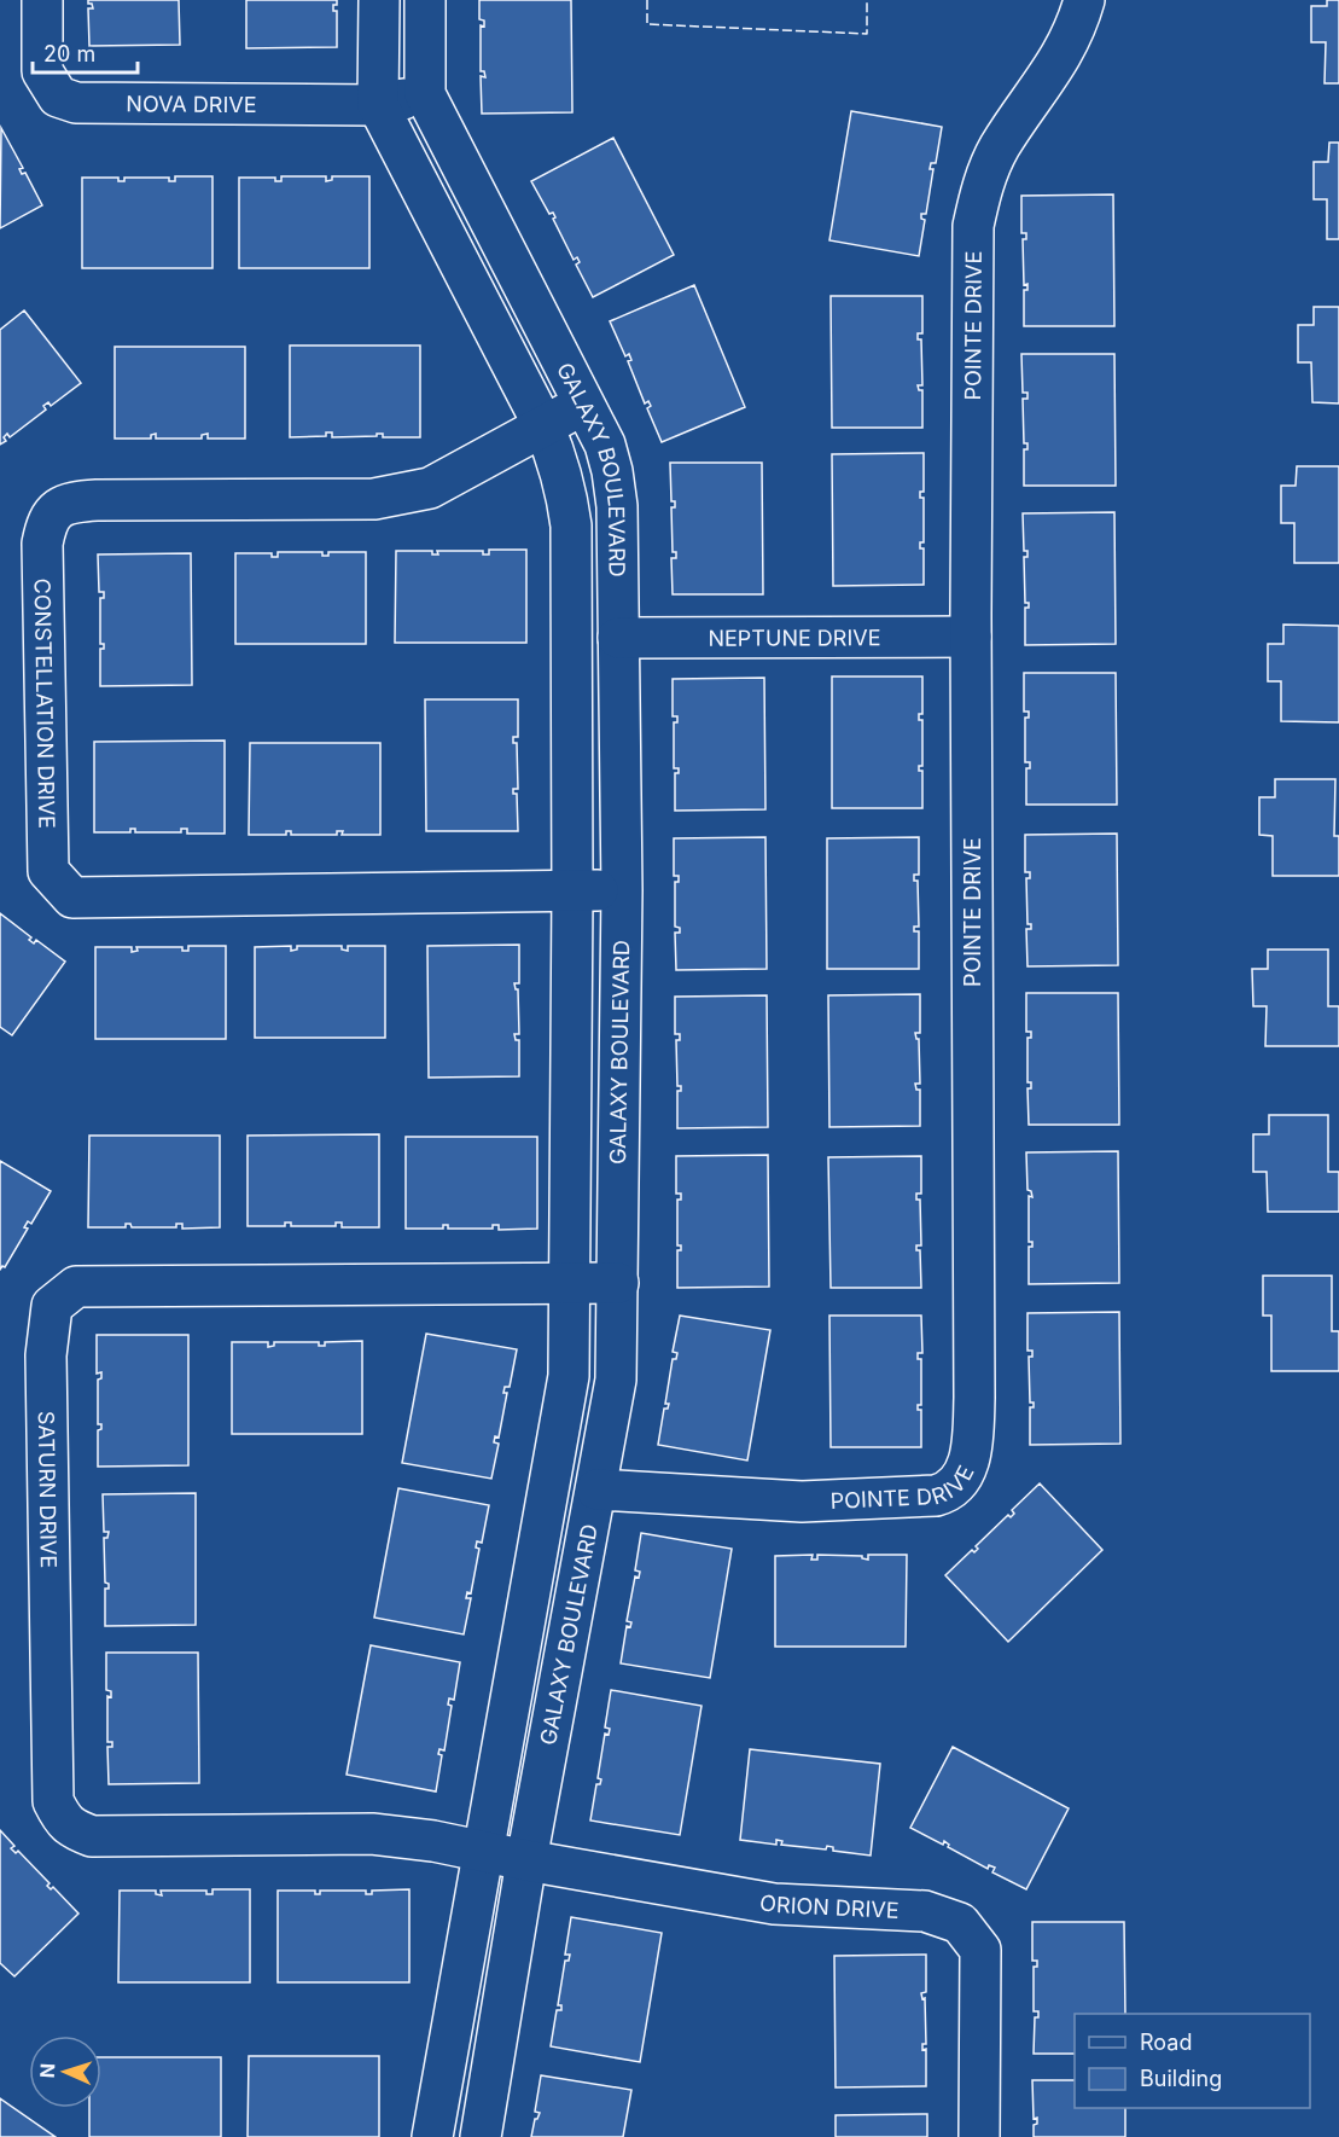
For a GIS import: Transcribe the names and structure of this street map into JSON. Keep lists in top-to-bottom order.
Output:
{
  "streets": {
    "street": [
      "NOVA DRIVE",
      "POINTE DRIVE",
      "GALAXY BOULEVARD",
      "NEPTUNE DRIVE",
      "CONSTELLATION DRIVE",
      "SATURN DRIVE",
      "ORION DRIVE"
    ]
  },
  "crossings": [
    ["NOVA DRIVE", "GALAXY BOULEVARD"],
    ["POINTE DRIVE", "GALAXY BOULEVARD"],
    ["POINTE DRIVE", "NEPTUNE DRIVE"],
    ["GALAXY BOULEVARD", "NEPTUNE DRIVE"],
    ["GALAXY BOULEVARD", "CONSTELLATION DRIVE"],
    ["GALAXY BOULEVARD", "SATURN DRIVE"],
    ["GALAXY BOULEVARD", "ORION DRIVE"],
    ["SATURN DRIVE", "ORION DRIVE"]
  ],
  "legend": ["Road", "Building"],
  "scale_bar": "20 m",
  "north": "left"
}
